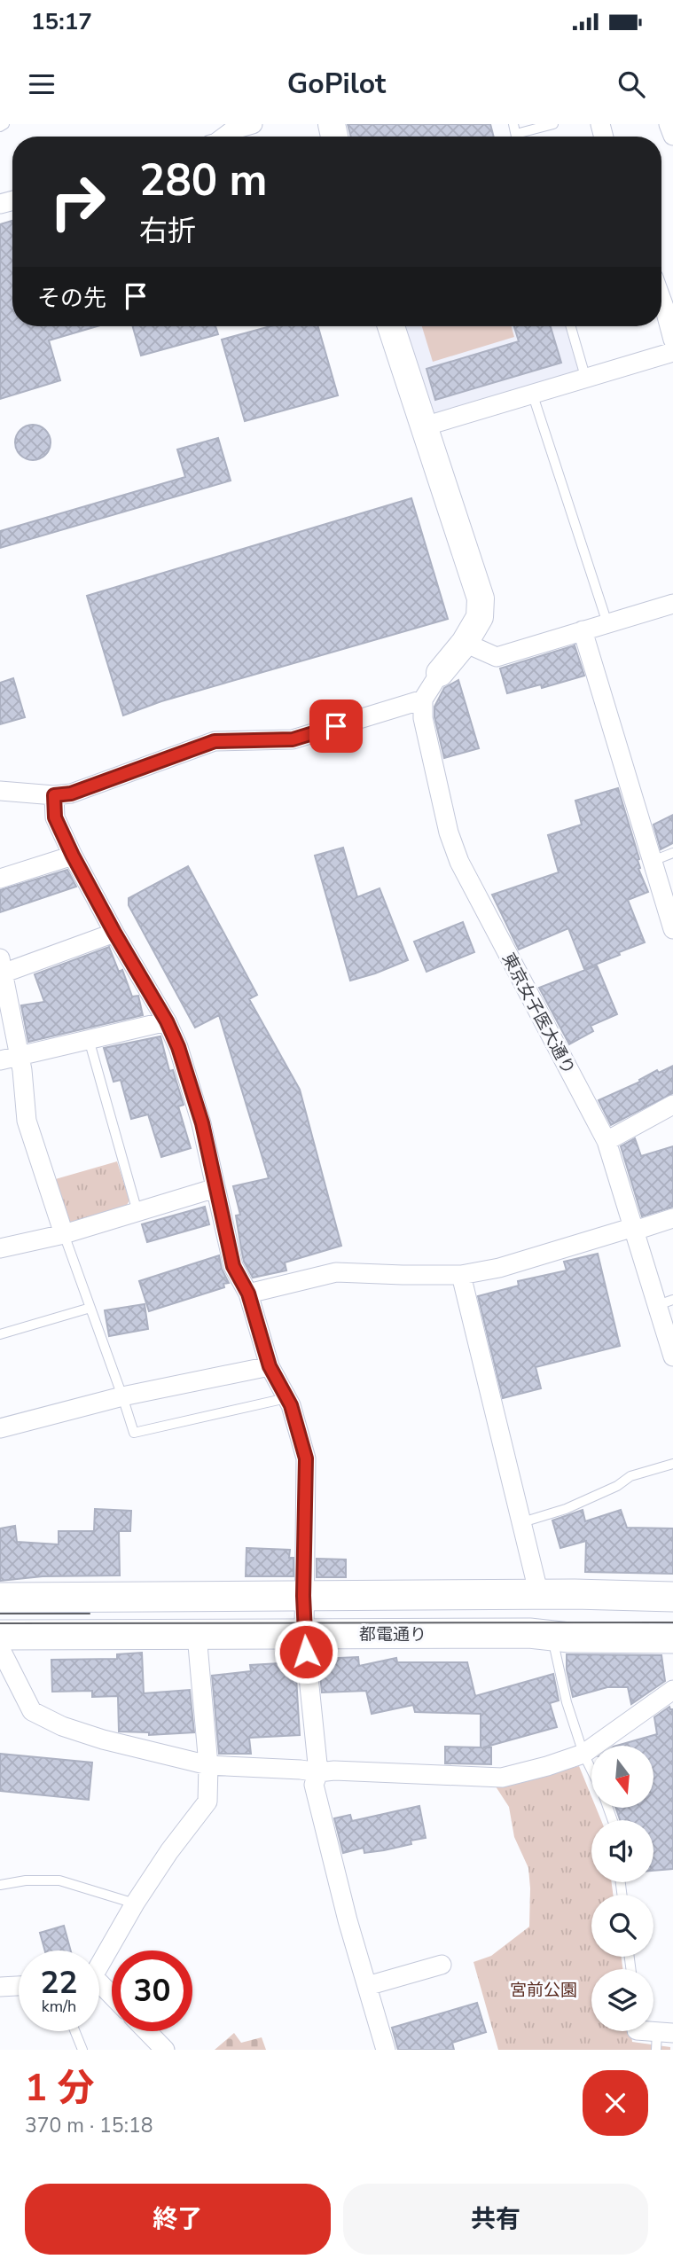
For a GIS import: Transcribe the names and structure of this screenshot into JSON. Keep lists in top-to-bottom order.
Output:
{
  "streets": {
    "main road": ["都電通り"],
    "street": ["東京女子医大通り"]
  },
  "parks": ["宮前公園"],
  "north": "bottom",
  "page": {
    "status": "15:17",
    "header": "GoPilot",
    "turn": ["280 m", "右折"],
    "then": "その先",
    "speed": "22 km/h",
    "limit": "30",
    "heading": ["1 分", "370 m · 15:18"],
    "buttons": ["終了", "共有"]
  }
}
